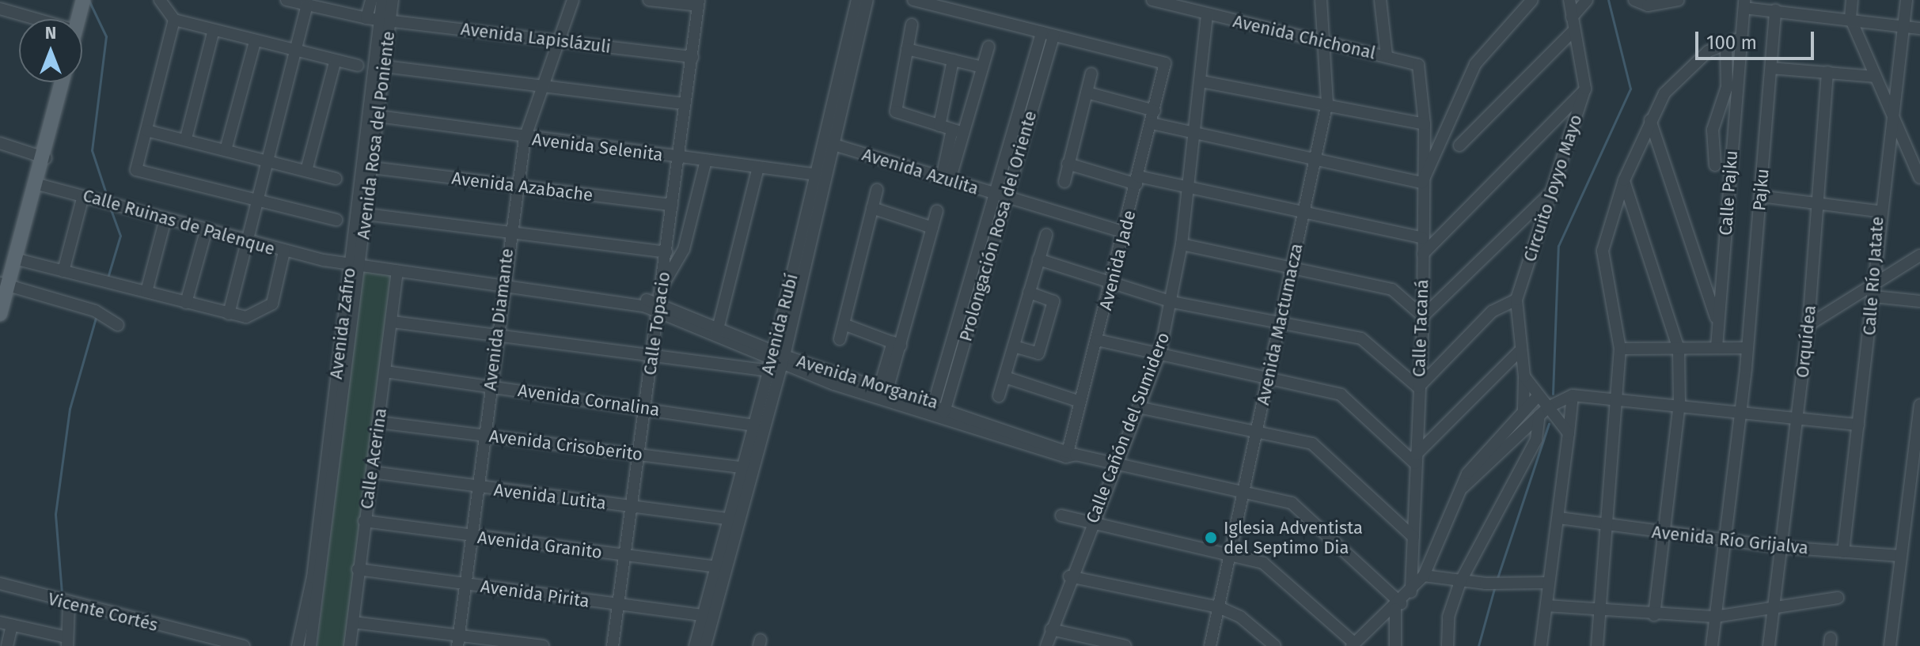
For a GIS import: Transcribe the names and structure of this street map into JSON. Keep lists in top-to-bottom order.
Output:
{
  "streets": {
    "street": [
      "Avenida Chichonal",
      "Avenida Lapislázuli",
      "Avenida Rosa del Poniente",
      "Avenida Selenita",
      "Avenida Azulita",
      "Avenida Azabache",
      "Circuito Joyyo Mayo",
      "Pajku",
      "Calle Pajku",
      "Calle Ruinas de Palenque",
      "Prolongación Rosa del Oriente",
      "Avenida Jade",
      "Calle Río Jatate",
      "Avenida Diamante",
      "Avenida Zafiro",
      "Calle Topacio",
      "Avenida Rubí",
      "Avenida Mactumacza",
      "Calle Tacaná",
      "Orquídea",
      "Avenida Morganita",
      "Avenida Cornalina",
      "Calle Cañón del Sumidero",
      "Avenida Crisoberito",
      "Calle Acerina",
      "Avenida Lutita",
      "Avenida Río Grijalva",
      "Avenida Granito",
      "Avenida Pirita",
      "Vicente Cortés"
    ]
  },
  "crossings": [
    ["Avenida Chichonal", "Avenida Mactumacza"],
    ["Avenida Chichonal", "Calle Tacaná"],
    ["Avenida Chichonal", "Calle Cañón del Sumidero"],
    ["Avenida Lapislázuli", "Avenida Rosa del Poniente"],
    ["Avenida Lapislázuli", "Avenida Diamante"],
    ["Avenida Lapislázuli", "Avenida Zafiro"],
    ["Avenida Lapislázuli", "Calle Topacio"],
    ["Avenida Rosa del Poniente", "Avenida Selenita"],
    ["Avenida Rosa del Poniente", "Avenida Azabache"],
    ["Avenida Rosa del Poniente", "Calle Ruinas de Palenque"],
    ["Avenida Rosa del Poniente", "Avenida Zafiro"],
    ["Avenida Selenita", "Avenida Diamante"],
    ["Avenida Selenita", "Calle Topacio"],
    ["Avenida Selenita", "Avenida Rubí"],
    ["Avenida Azulita", "Prolongación Rosa del Oriente"],
    ["Avenida Azulita", "Avenida Jade"],
    ["Avenida Azulita", "Avenida Rubí"],
    ["Avenida Azabache", "Avenida Diamante"],
    ["Avenida Azabache", "Calle Topacio"],
    ["Pajku", "Avenida Río Grijalva"],
    ["Calle Ruinas de Palenque", "Avenida Diamante"],
    ["Calle Ruinas de Palenque", "Avenida Zafiro"],
    ["Calle Ruinas de Palenque", "Avenida Morganita"],
    ["Calle Ruinas de Palenque", "Calle Acerina"],
    ["Prolongación Rosa del Oriente", "Avenida Jade"],
    ["Prolongación Rosa del Oriente", "Avenida Morganita"],
    ["Avenida Jade", "Avenida Morganita"],
    ["Calle Río Jatate", "Avenida Río Grijalva"],
    ["Avenida Diamante", "Avenida Morganita"],
    ["Avenida Diamante", "Avenida Cornalina"],
    ["Avenida Diamante", "Avenida Crisoberito"],
    ["Avenida Diamante", "Avenida Lutita"],
    ["Avenida Diamante", "Avenida Granito"],
    ["Avenida Diamante", "Avenida Pirita"],
    ["Calle Topacio", "Avenida Morganita"],
    ["Calle Topacio", "Avenida Cornalina"],
    ["Calle Topacio", "Avenida Crisoberito"],
    ["Calle Topacio", "Avenida Lutita"],
    ["Calle Topacio", "Avenida Granito"],
    ["Calle Topacio", "Avenida Pirita"],
    ["Avenida Rubí", "Avenida Morganita"],
    ["Avenida Rubí", "Avenida Cornalina"],
    ["Avenida Rubí", "Avenida Crisoberito"],
    ["Avenida Rubí", "Avenida Lutita"],
    ["Avenida Rubí", "Avenida Granito"],
    ["Avenida Rubí", "Avenida Pirita"],
    ["Avenida Mactumacza", "Avenida Morganita"],
    ["Orquídea", "Avenida Río Grijalva"],
    ["Avenida Morganita", "Calle Cañón del Sumidero"],
    ["Avenida Cornalina", "Calle Acerina"],
    ["Avenida Crisoberito", "Calle Acerina"],
    ["Calle Acerina", "Avenida Lutita"],
    ["Calle Acerina", "Avenida Granito"],
    ["Calle Acerina", "Avenida Pirita"]
  ],
  "places": ["Iglesia Adventista del Septimo Dia"],
  "scale_bar": "100 m",
  "north": "top"
}
